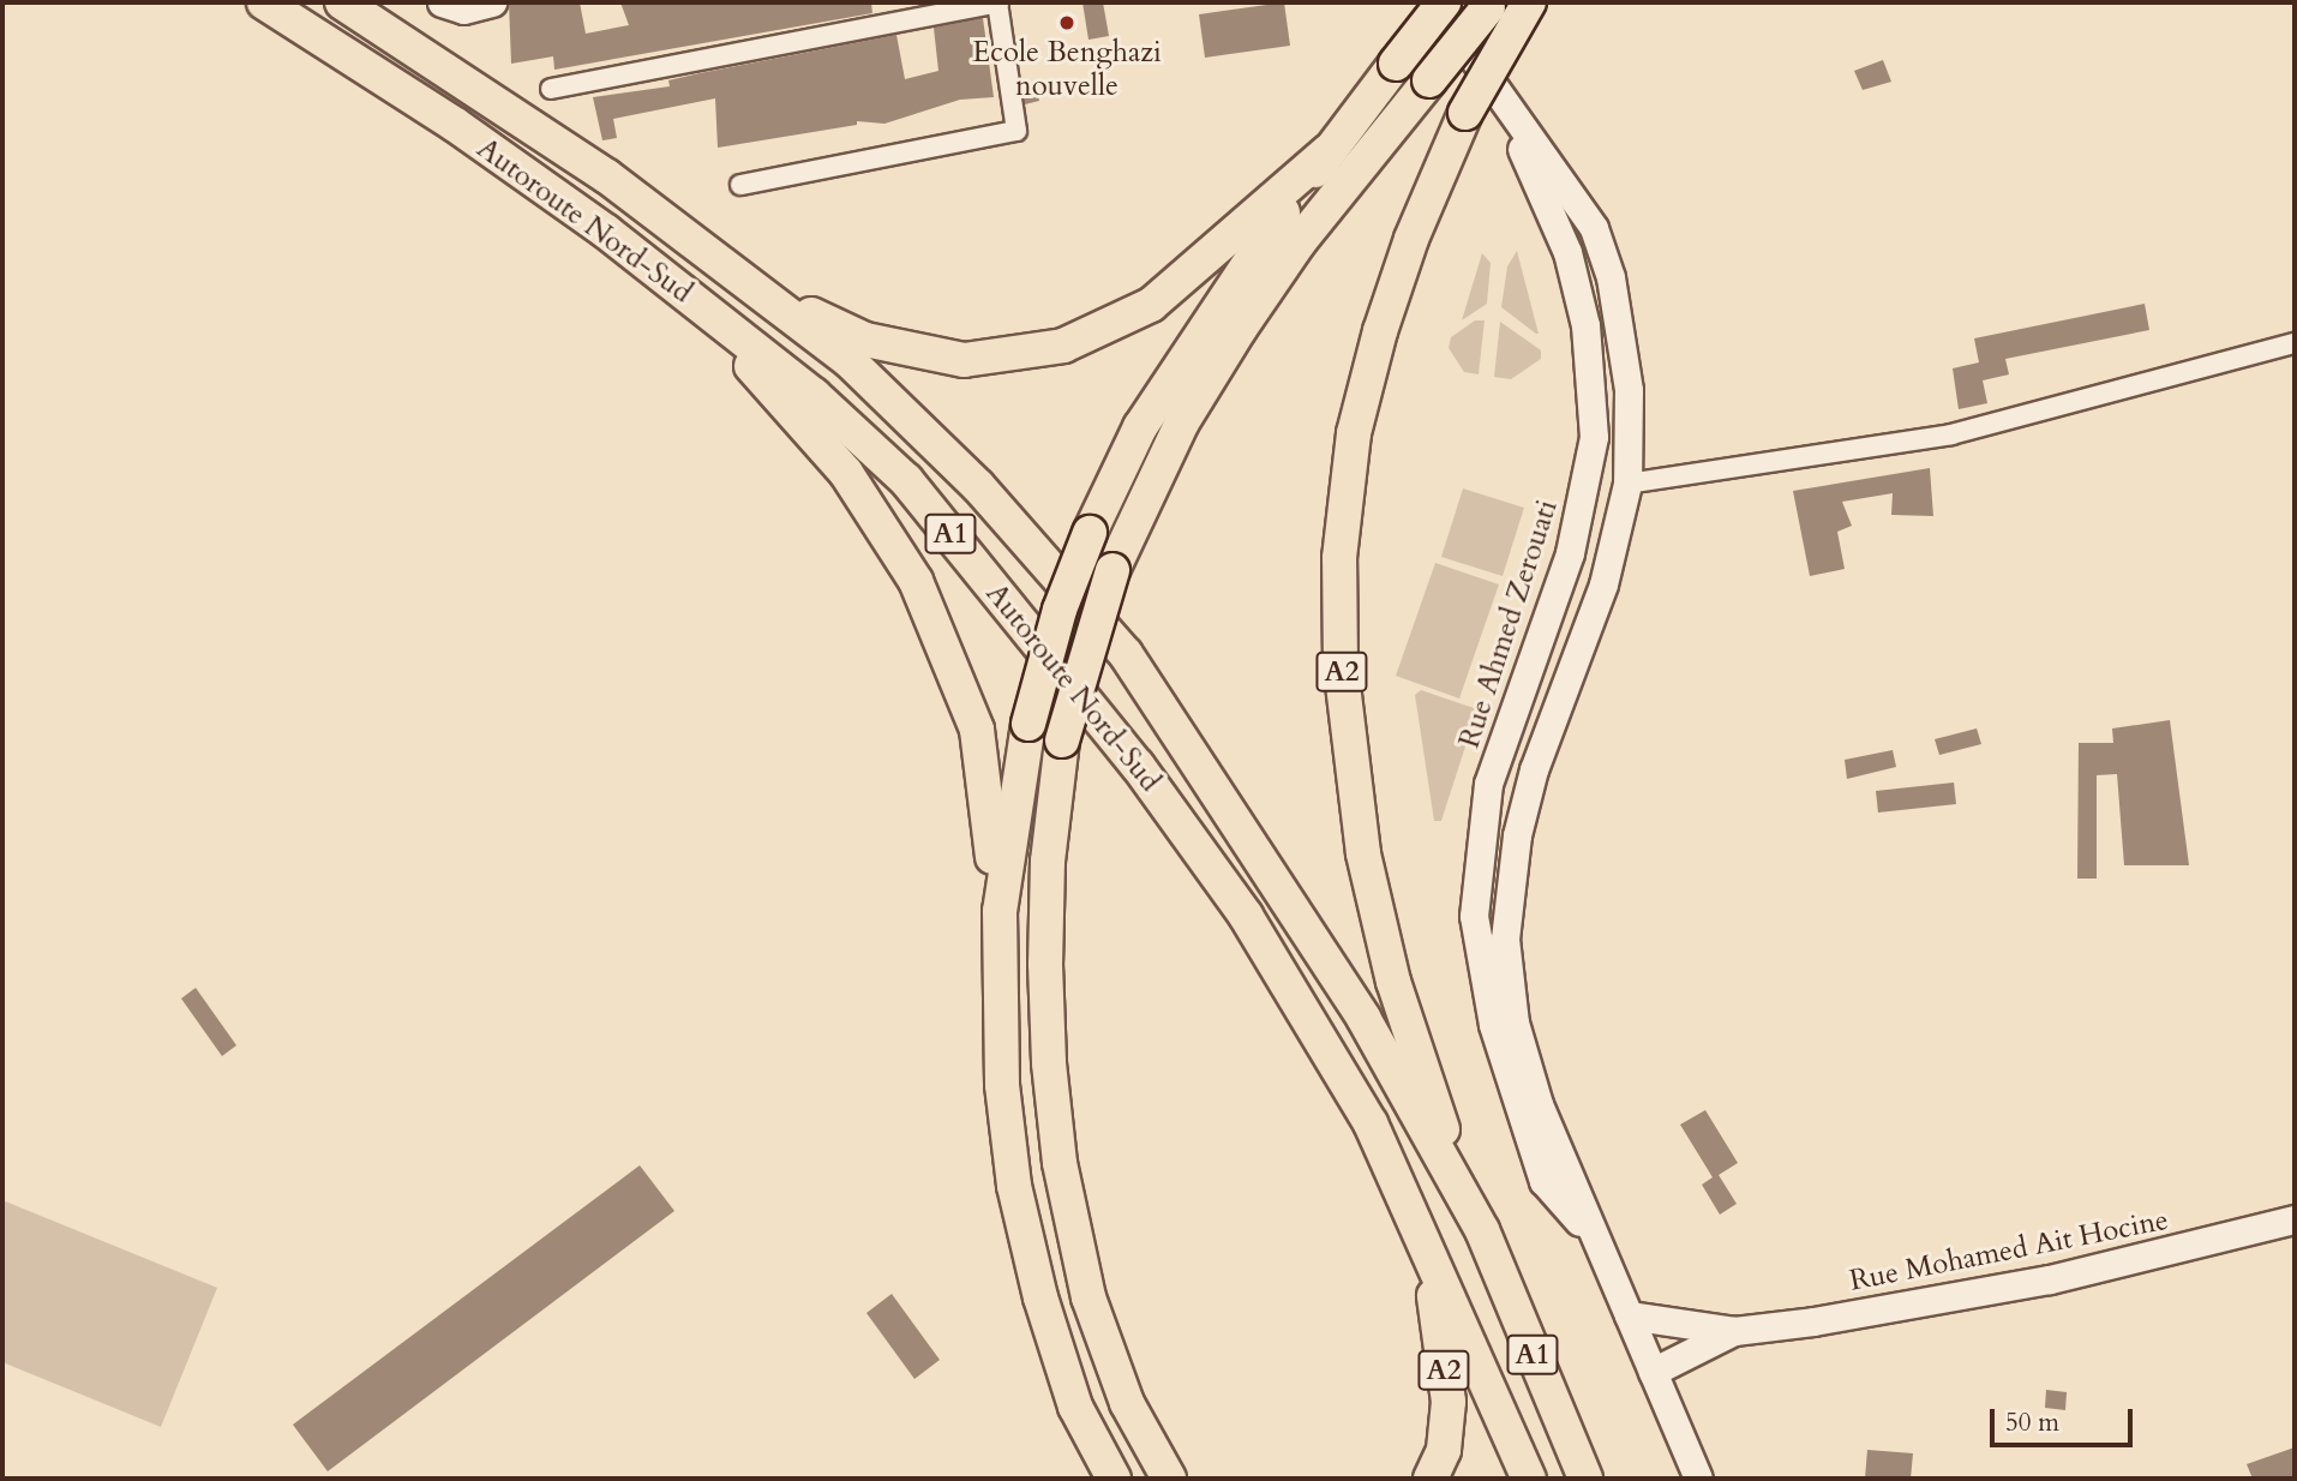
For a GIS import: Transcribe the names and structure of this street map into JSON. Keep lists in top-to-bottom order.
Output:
{
  "streets": {
    "highway": ["Autoroute Nord-Sud", "A1", "A2"],
    "main road": ["Rue Ahmed Zerouati", "Rue Mohamed Ait Hocine"]
  },
  "crossings": [
    ["Autoroute Nord-Sud", "A2"]
  ],
  "places": ["Ecole Benghazi nouvelle"],
  "scale_bar": "50 m"
}
